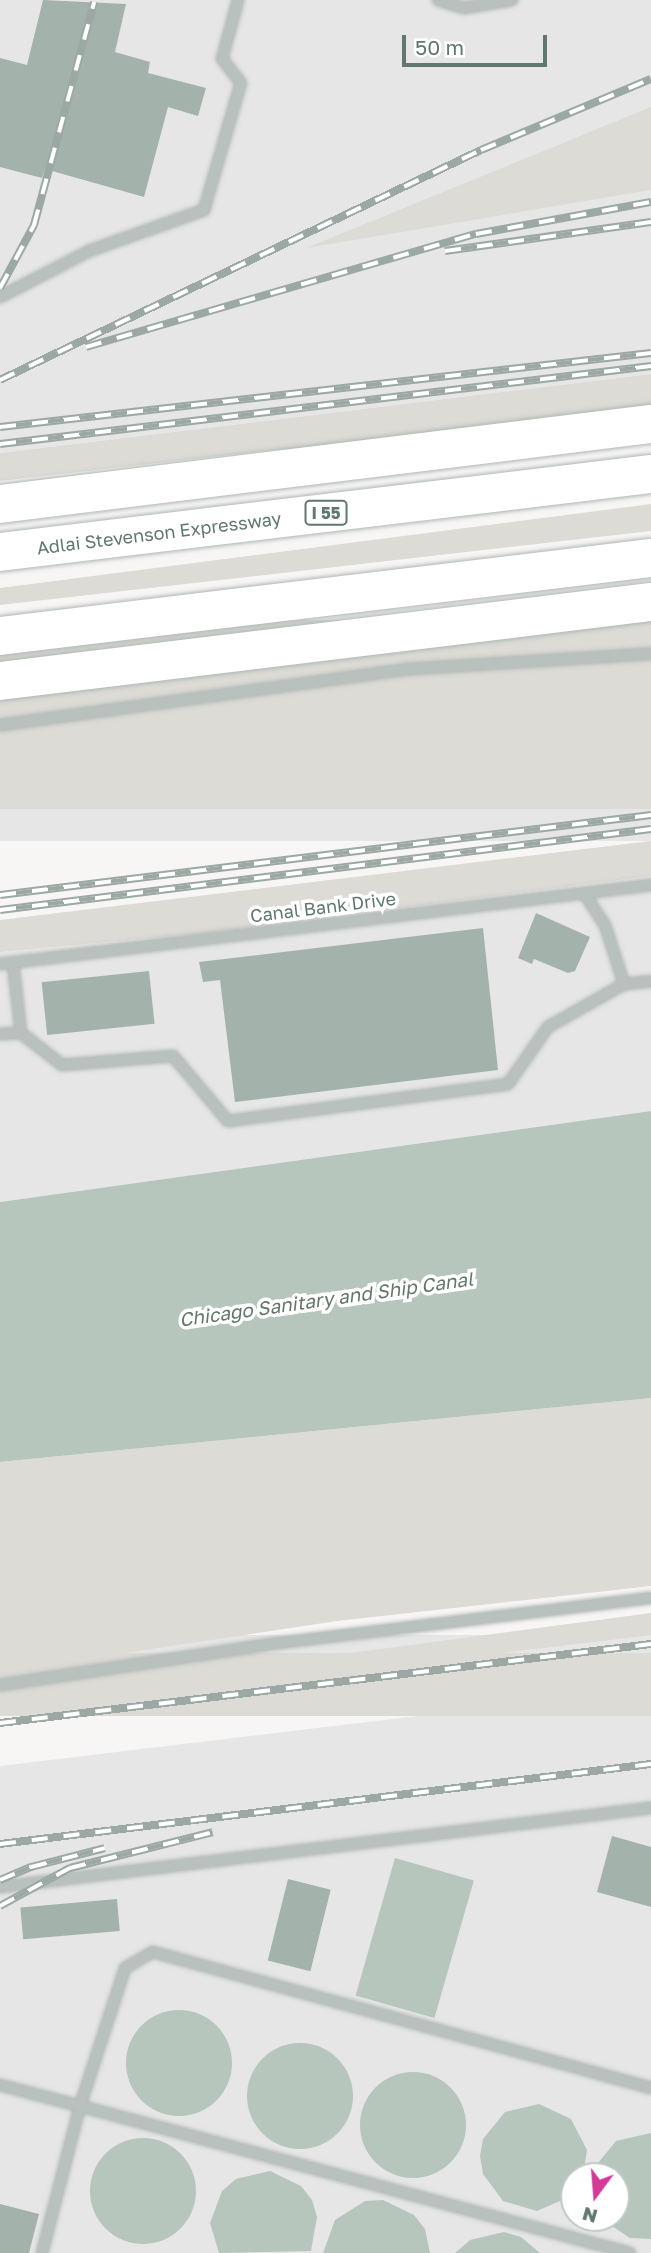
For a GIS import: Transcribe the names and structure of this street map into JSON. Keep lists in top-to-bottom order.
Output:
{
  "streets": {
    "highway": ["I 55", "Adlai Stevenson Expressway"],
    "lane": ["Canal Bank Drive"]
  },
  "water": ["Chicago Sanitary and Ship Canal"],
  "scale_bar": "50 m",
  "north": "bottom"
}
